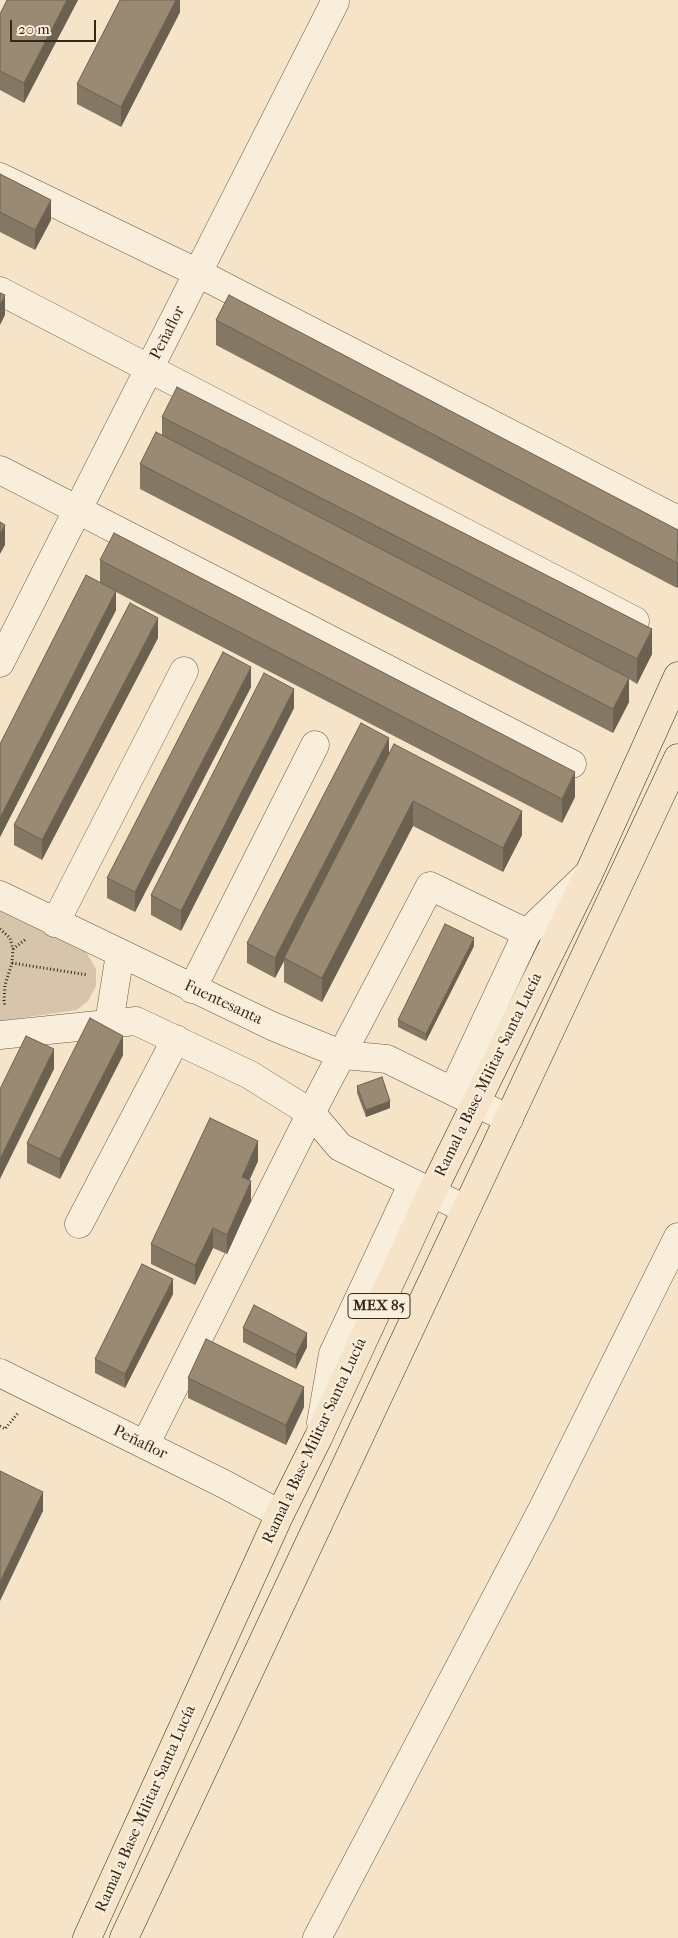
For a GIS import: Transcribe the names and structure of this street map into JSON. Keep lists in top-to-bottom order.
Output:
{
  "streets": {
    "main road": ["Ramal a Base Militar Santa Lucía", "MEX 85"],
    "street": ["Peñaflor", "Fuentesanta"]
  },
  "crossings": [
    ["Peñaflor", "Ramal a Base Militar Santa Lucía"],
    ["Fuentesanta", "Ramal a Base Militar Santa Lucía"]
  ],
  "scale_bar": "20 m"
}
